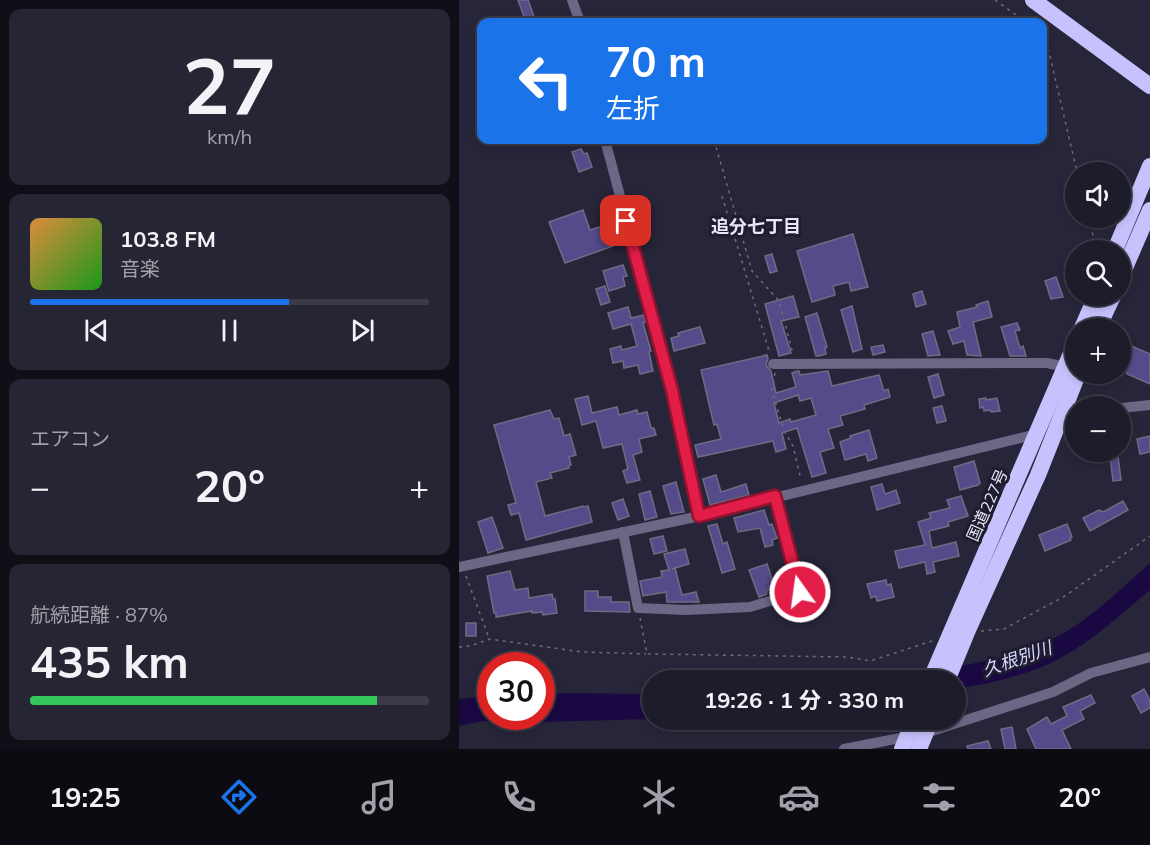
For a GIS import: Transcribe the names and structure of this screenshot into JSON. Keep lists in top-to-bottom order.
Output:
{
  "streets": {
    "highway": ["国道227号"]
  },
  "districts": ["追分七丁目"],
  "water": ["久根別川"],
  "page": {
    "tile": [
      ["27", "km/h"],
      "エアコン",
      ["航続距離 · 87%", "435 km"]
    ],
    "turn": ["70 m", "左折"],
    "map_buttons": ["+", "−"],
    "song": ["103.8 FM", "音楽"],
    "heat": ["−", "20°", "+"],
    "limit": "30",
    "trip": "19:26 · 1 分 · 330 m",
    "tabs": ["19:25", "20°"]
  }
}
